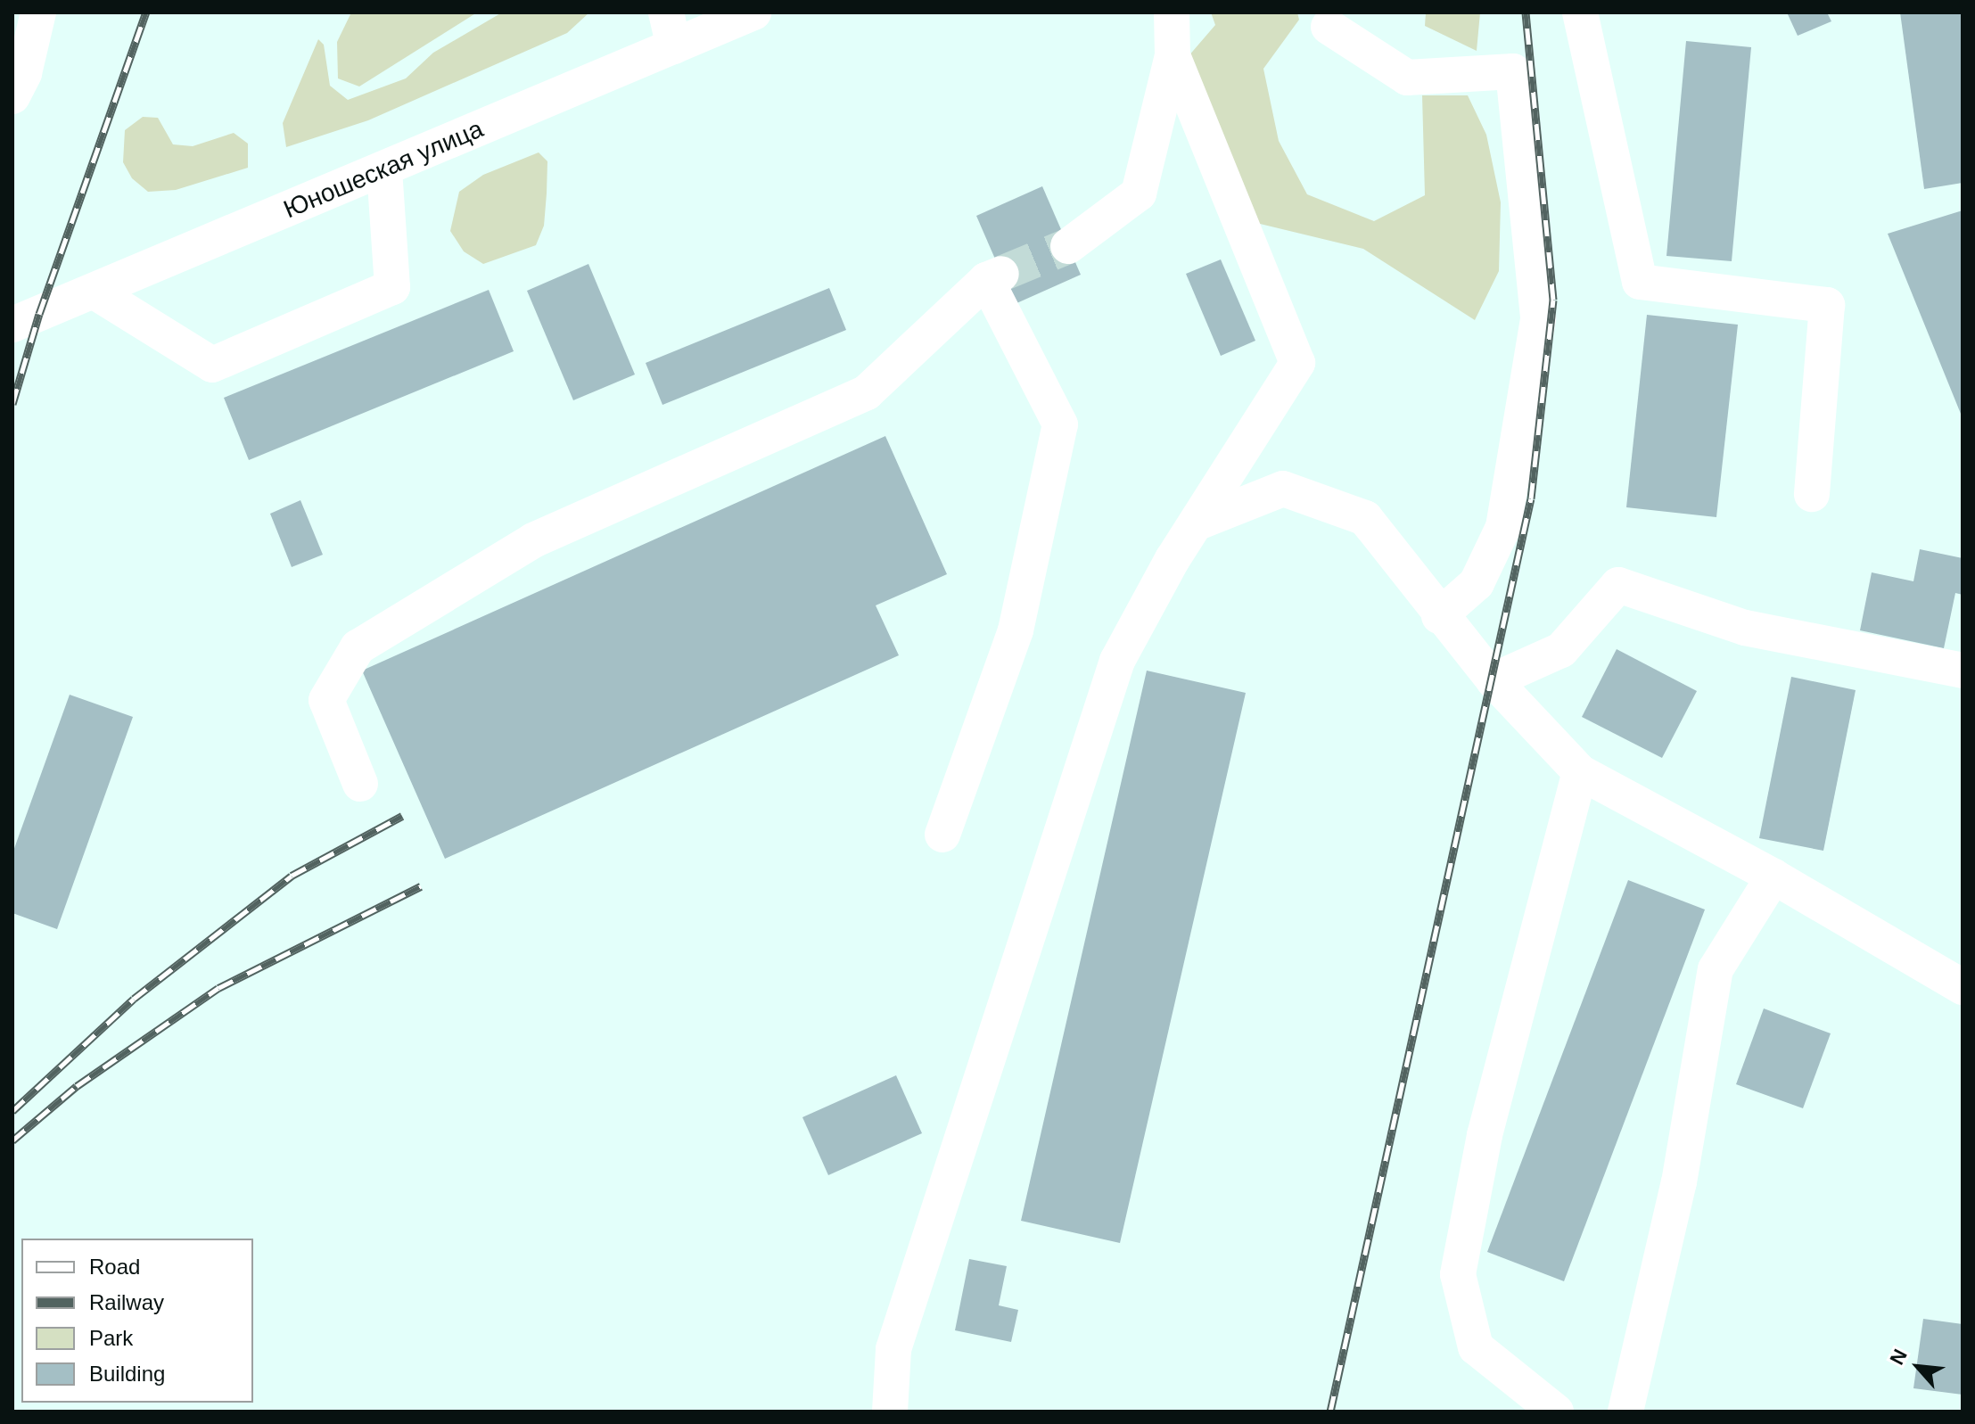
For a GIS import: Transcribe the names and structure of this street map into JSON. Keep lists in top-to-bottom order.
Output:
{
  "streets": {
    "street": ["Юношеская улица"]
  },
  "legend": [
    "Road",
    "Railway",
    "Park",
    "Building"
  ],
  "north": "top left"
}
